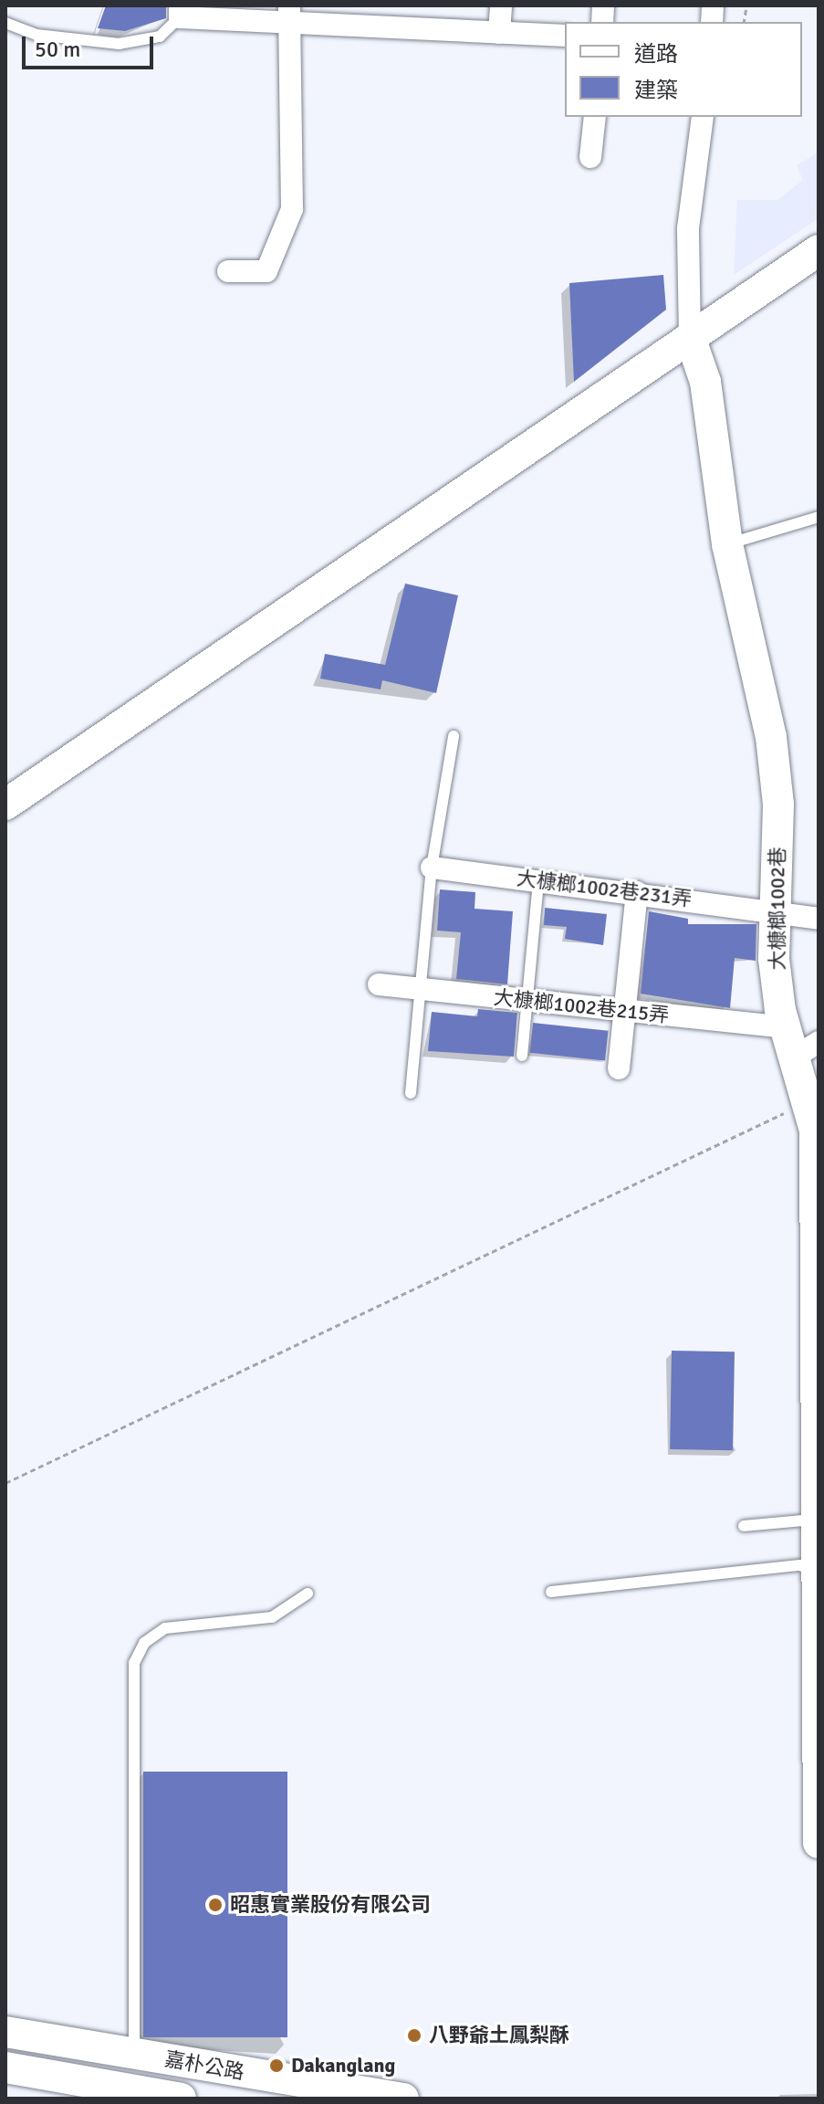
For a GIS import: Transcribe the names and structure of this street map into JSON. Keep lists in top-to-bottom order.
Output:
{
  "streets": {
    "main road": ["大槺榔1002巷", "嘉朴公路"],
    "street": ["大槺榔1002巷231弄", "大槺榔1002巷215弄"]
  },
  "crossings": [
    ["大槺榔1002巷231弄", "大槺榔1002巷"],
    ["大槺榔1002巷", "大槺榔1002巷215弄"]
  ],
  "places": ["昭惠實業股份有限公司", "八野爺土鳳梨酥", "Dakanglang"],
  "legend": ["道路", "建築"],
  "scale_bar": "50 m"
}
